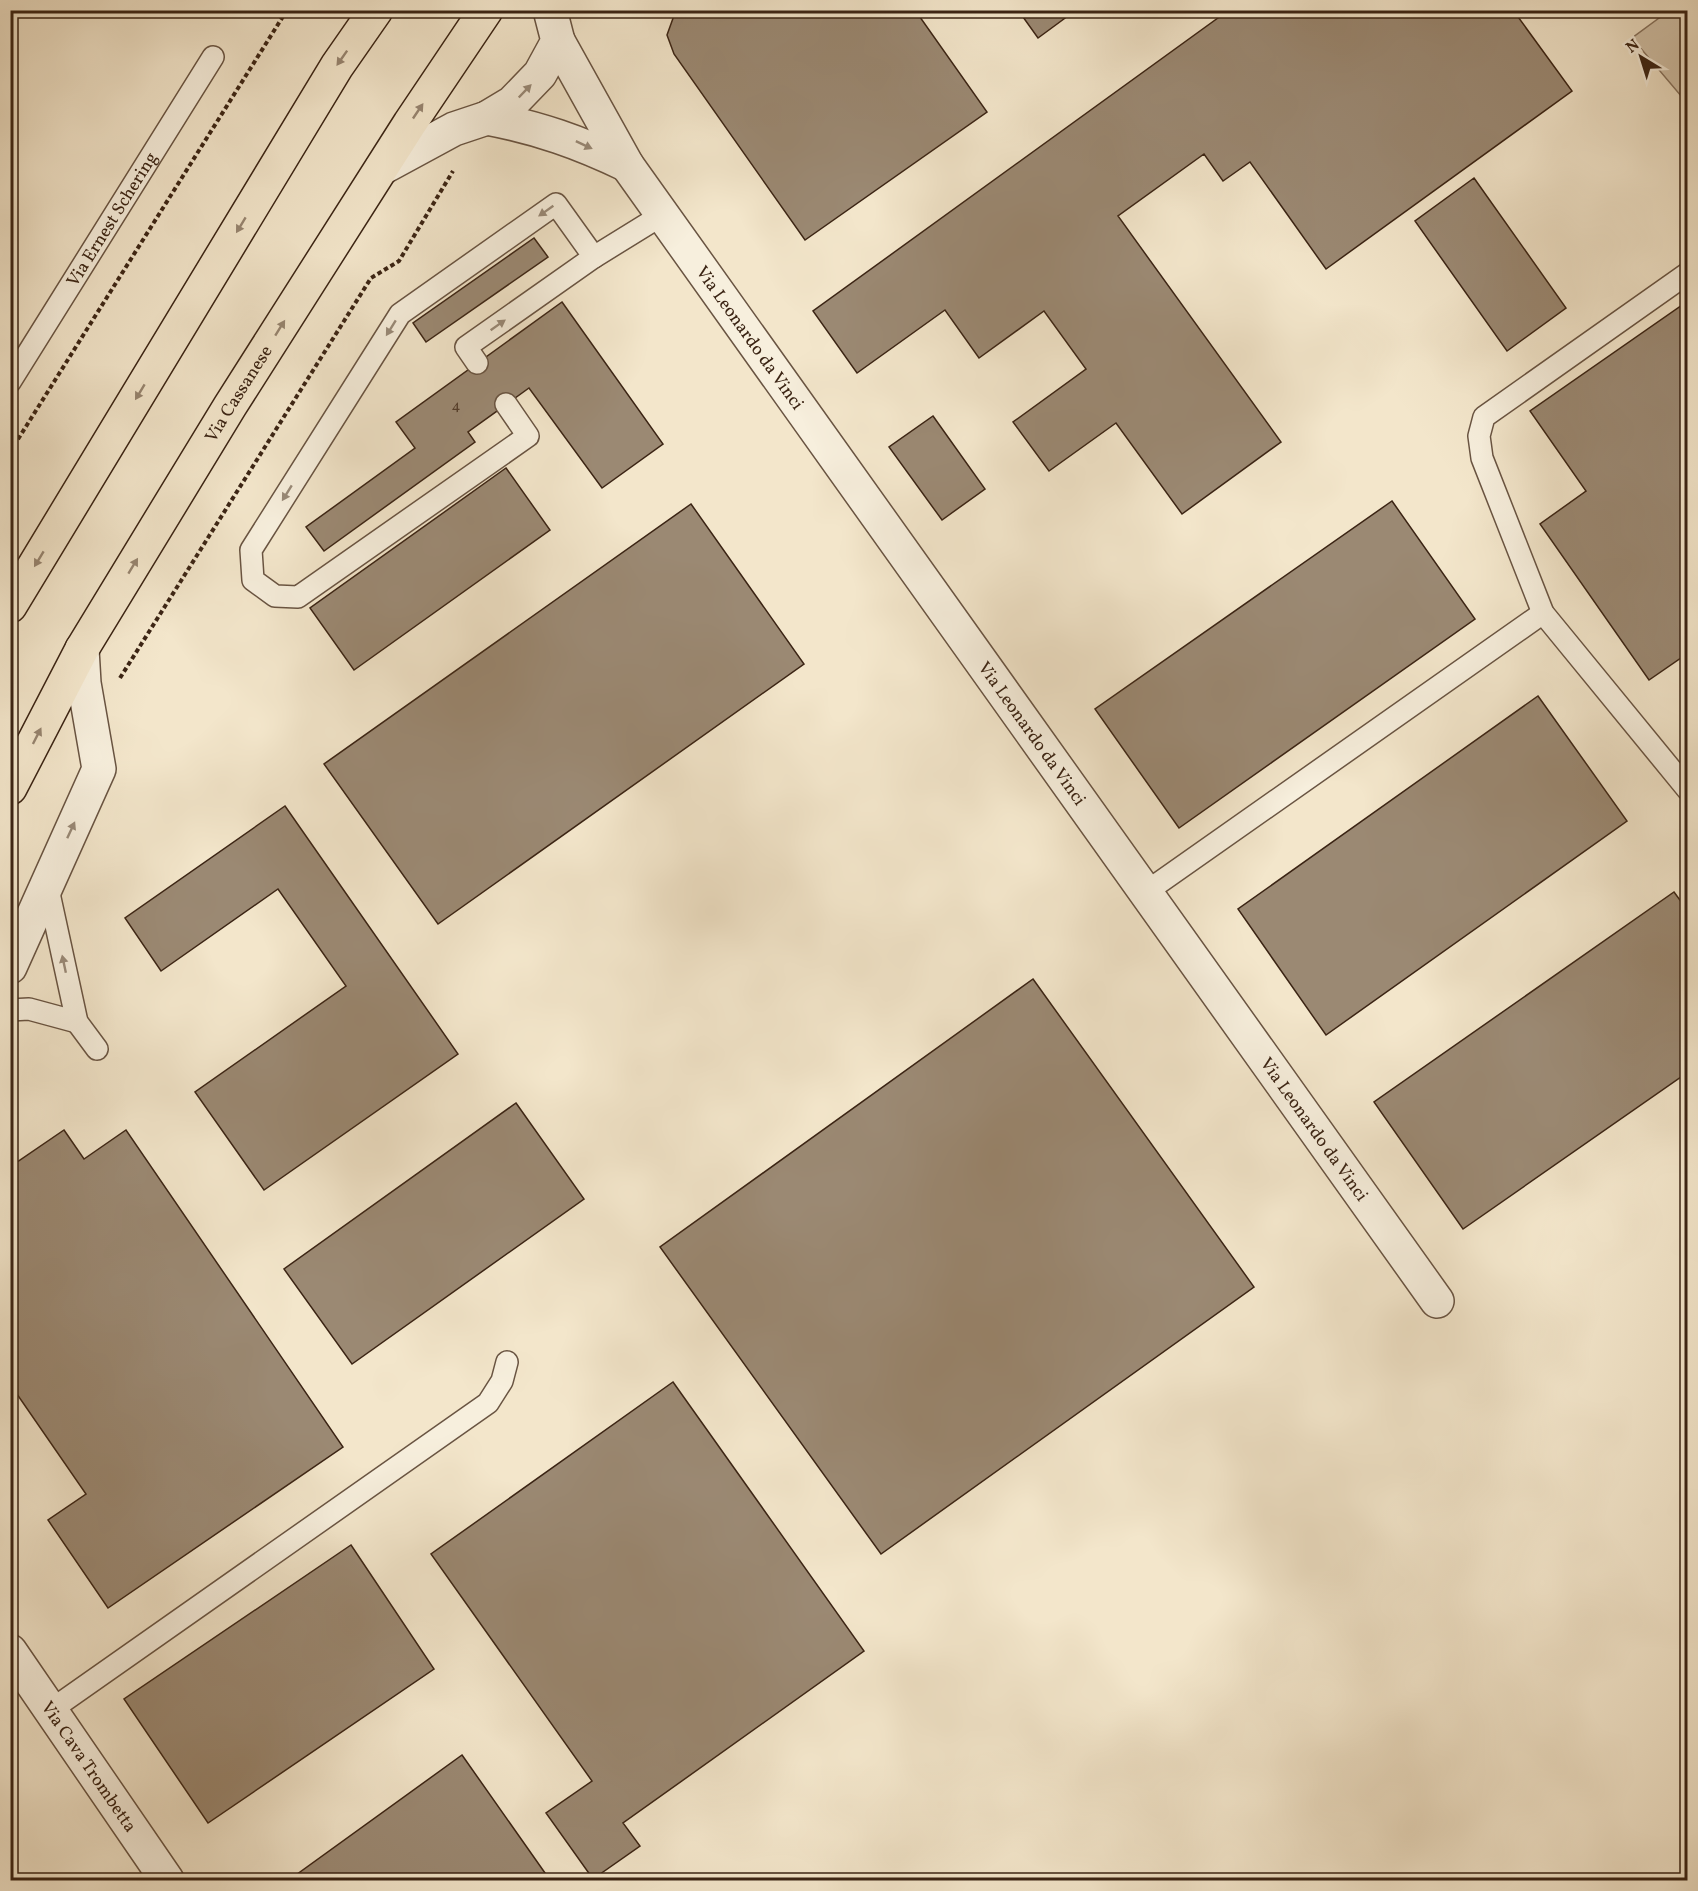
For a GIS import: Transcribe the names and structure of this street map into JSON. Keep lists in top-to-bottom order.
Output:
{
  "streets": {
    "main road": ["Via Cassanese"],
    "street": ["Via Leonardo da Vinci", "Via Cava Trombetta"],
    "lane": ["Via Ernest Schering"]
  },
  "house_numbers": ["4"],
  "north": "top left"
}
